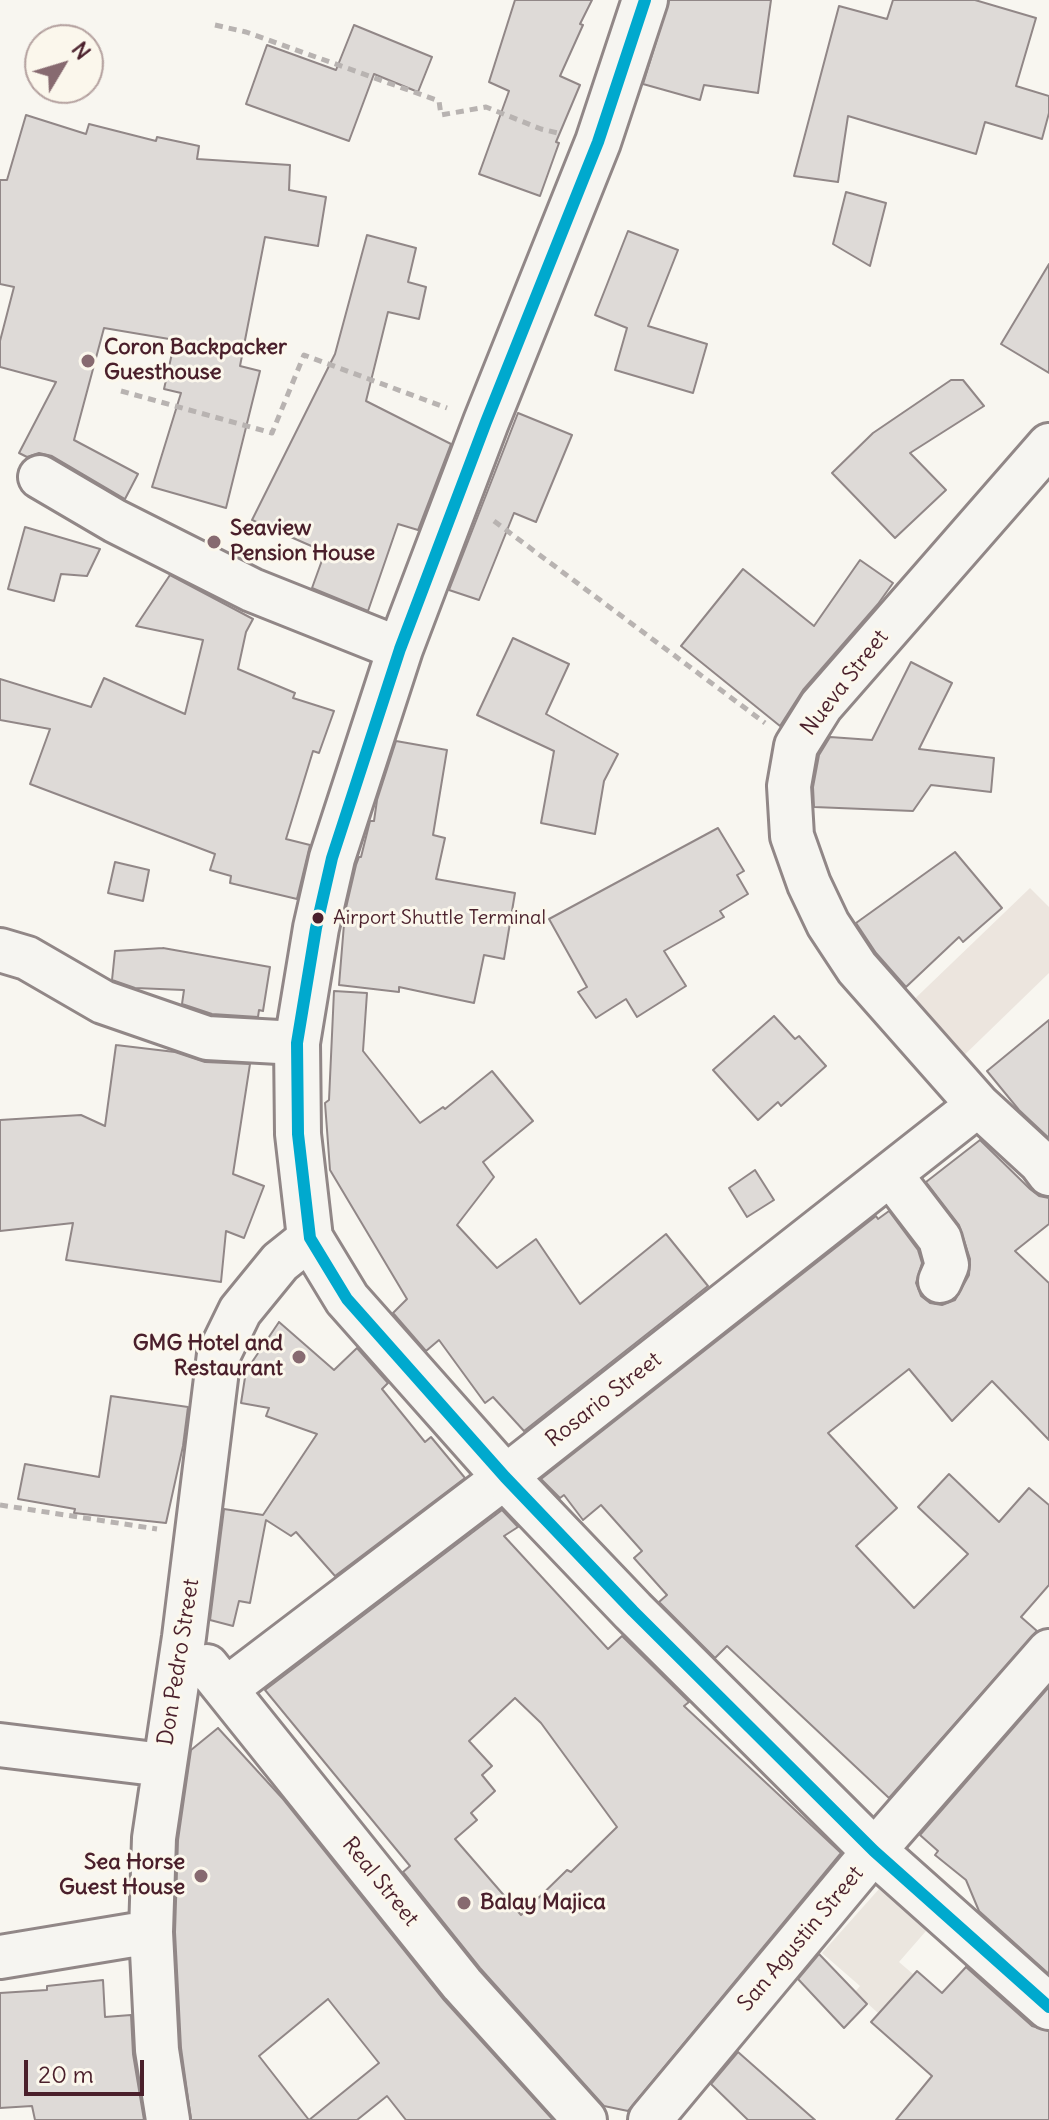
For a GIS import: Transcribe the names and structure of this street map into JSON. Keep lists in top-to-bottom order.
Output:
{
  "streets": {
    "street": [
      "Nueva Street",
      "Rosario Street",
      "Don Pedro Street",
      "Real Street",
      "San Agustin Street"
    ]
  },
  "crossings": [
    ["Nueva Street", "Rosario Street"],
    ["Rosario Street", "Real Street"],
    ["Don Pedro Street", "Real Street"]
  ],
  "places": [
    "Coron Backpacker Guesthouse",
    "Seaview Pension House",
    "Airport Shuttle Terminal",
    "GMG Hotel and Restaurant",
    "Sea Horse Guest House",
    "Balay Majica"
  ],
  "scale_bar": "20 m",
  "north": "top right"
}
